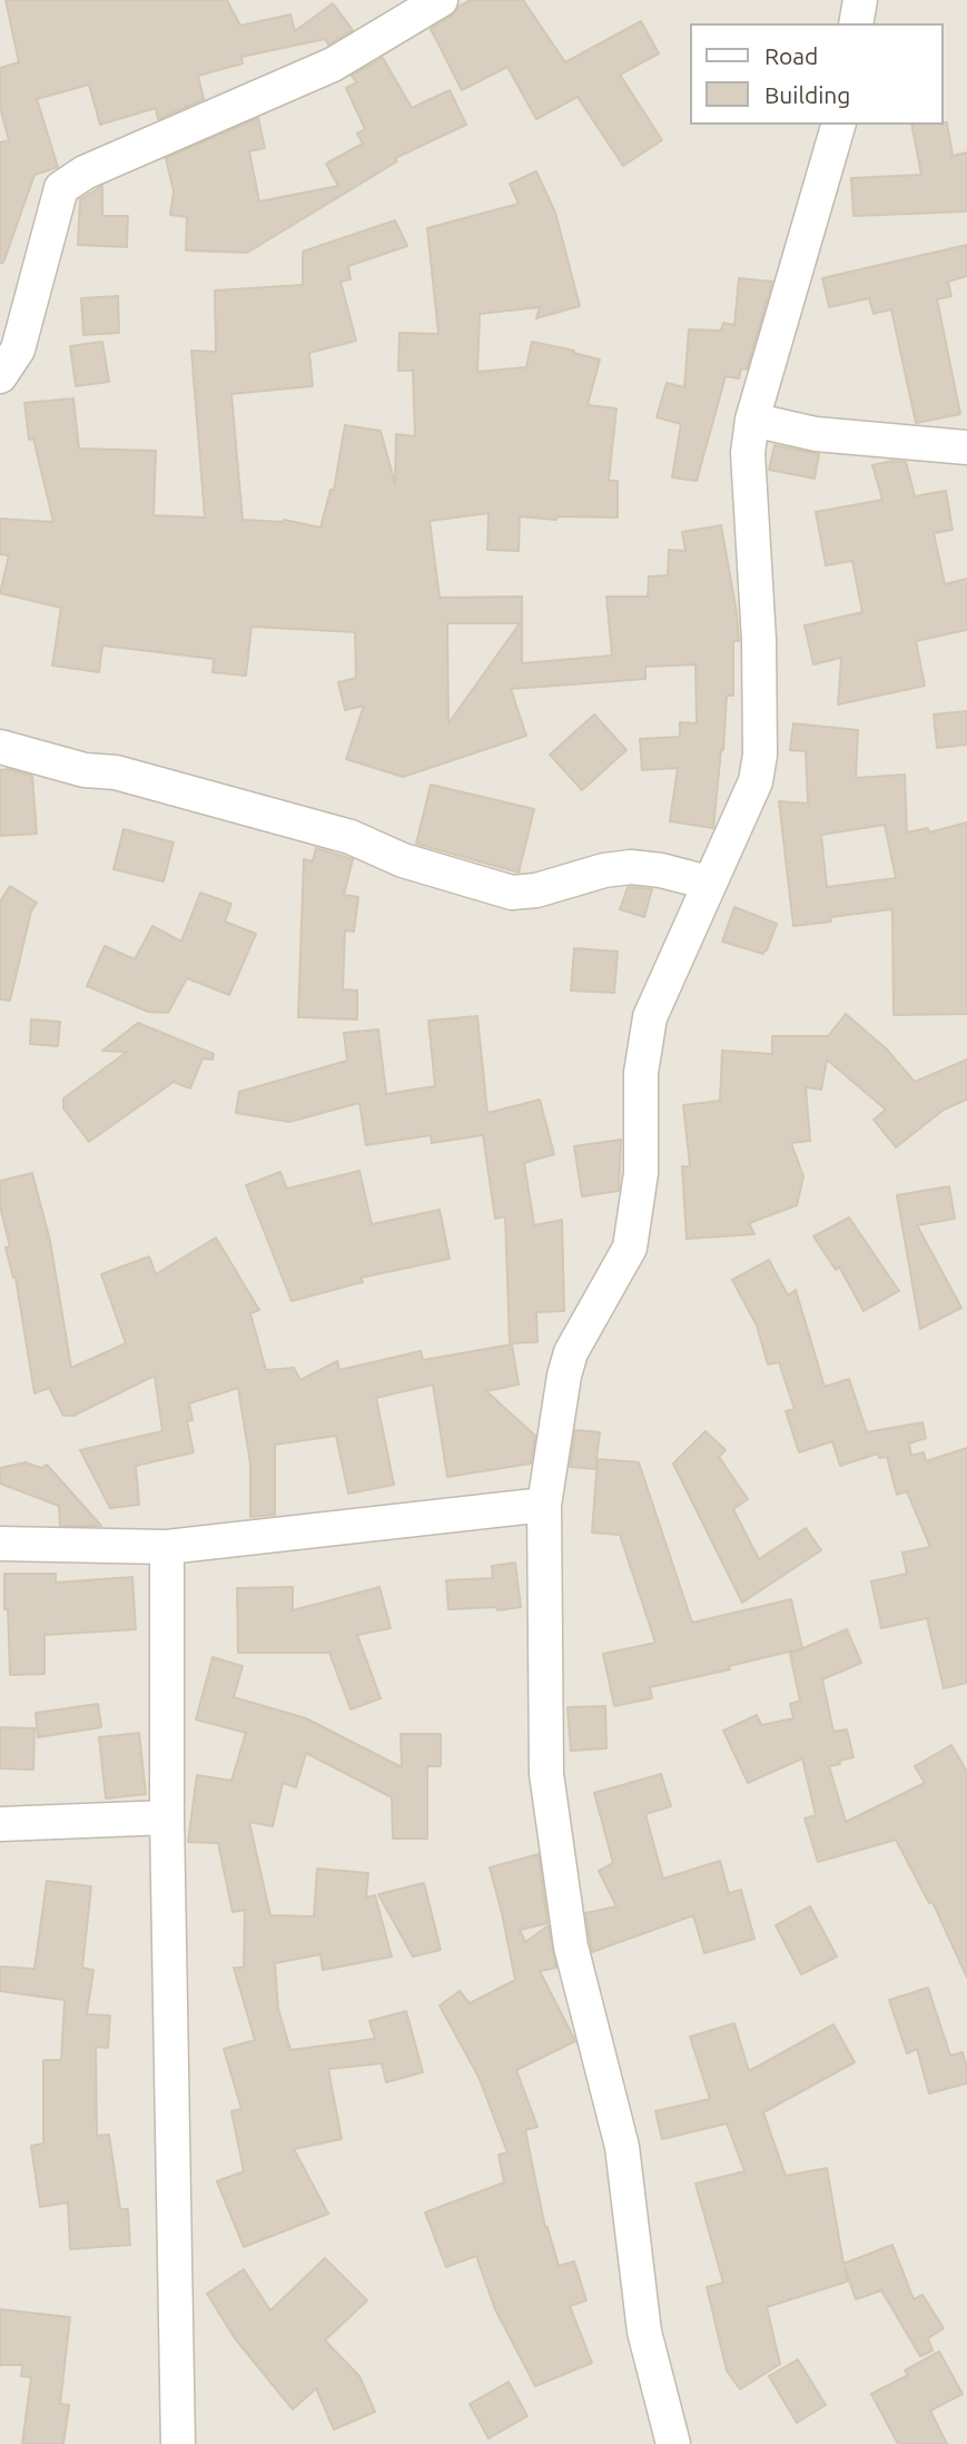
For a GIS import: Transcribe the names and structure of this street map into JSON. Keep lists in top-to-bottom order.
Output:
{
  "legend": ["Road", "Building"]
}
